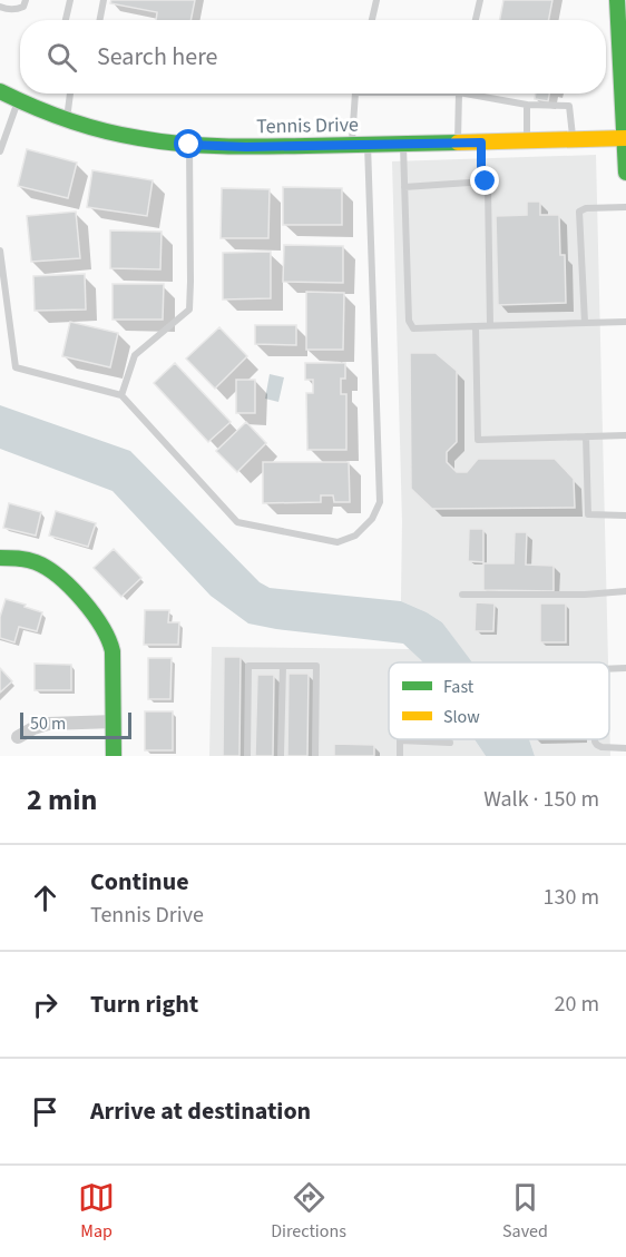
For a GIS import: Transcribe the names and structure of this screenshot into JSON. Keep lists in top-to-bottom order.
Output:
{
  "streets": {
    "street": ["Tennis Drive"]
  },
  "legend": ["Fast", "Slow"],
  "scale_bar": "50 m",
  "page": {
    "search": "Search here",
    "scale": "50 m",
    "heading": ["2 min", "Walk · 150 m"],
    "list": [
      ["Continue", "Tennis Drive", "130 m"],
      ["Turn right", "20 m"],
      "Arrive at destination"
    ],
    "nav": ["Map", "Directions", "Saved"]
  }
}
